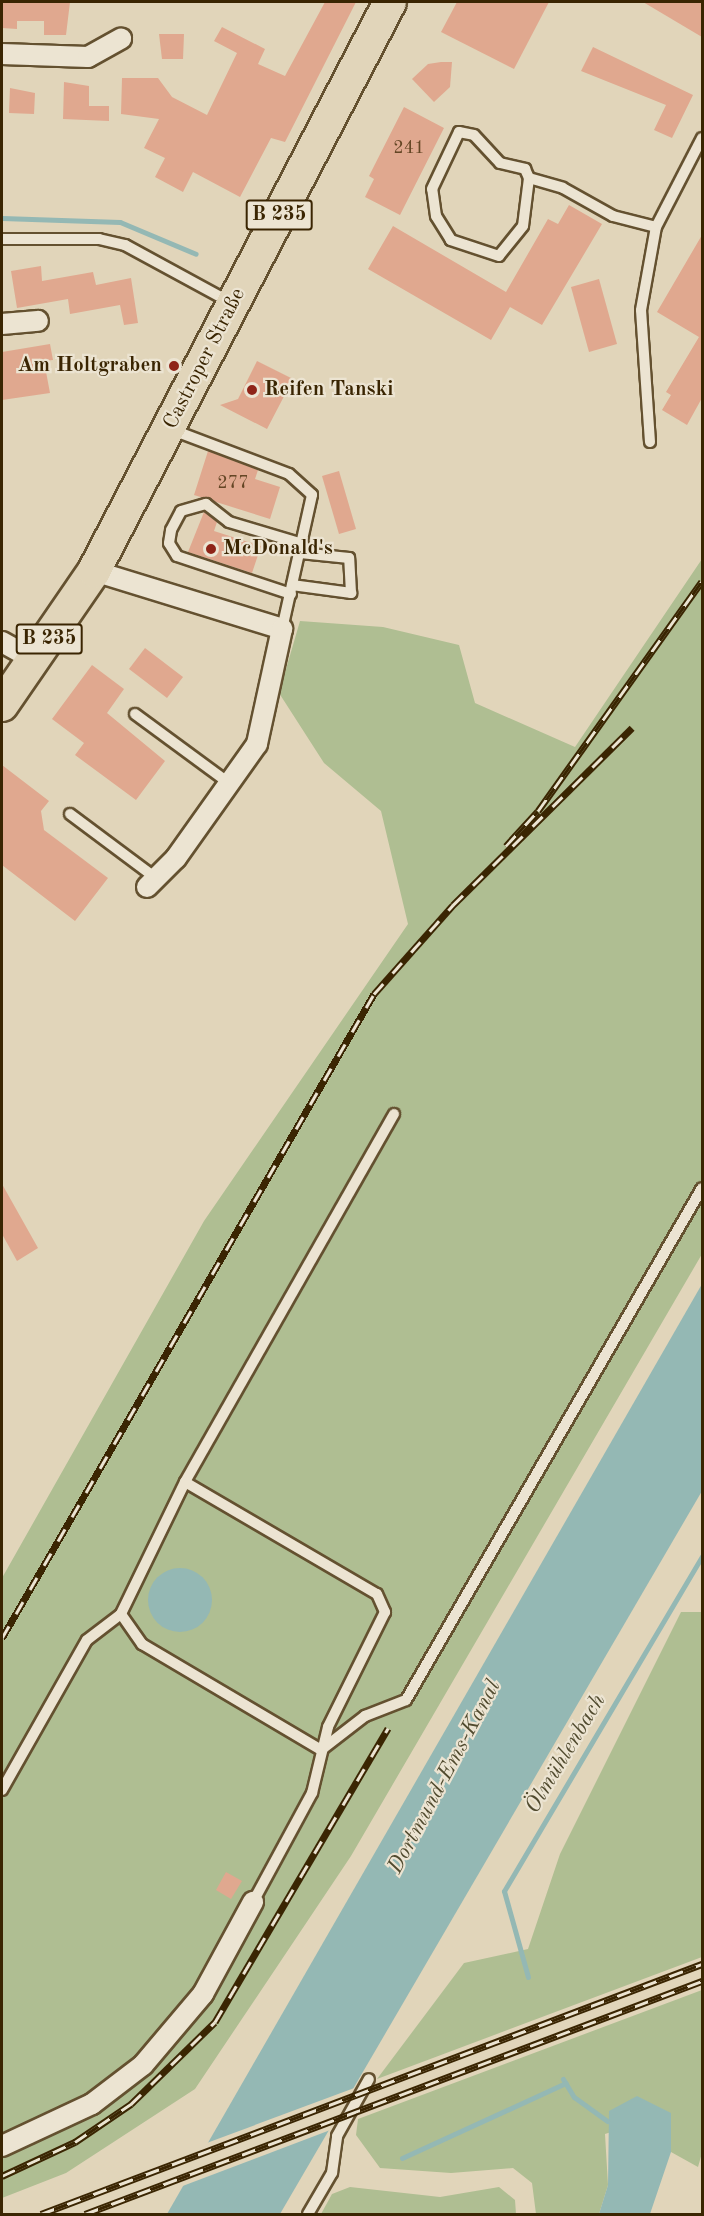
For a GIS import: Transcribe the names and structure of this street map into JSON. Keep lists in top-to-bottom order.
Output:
{
  "streets": {
    "main road": ["B 235", "Castroper Straße"]
  },
  "water": ["Ölmühlenbach", "Dortmund-Ems-Kanal"],
  "places": ["Am Holtgraben", "Reifen Tanski", "McDonald's"],
  "house_numbers": ["241", "277"]
}
